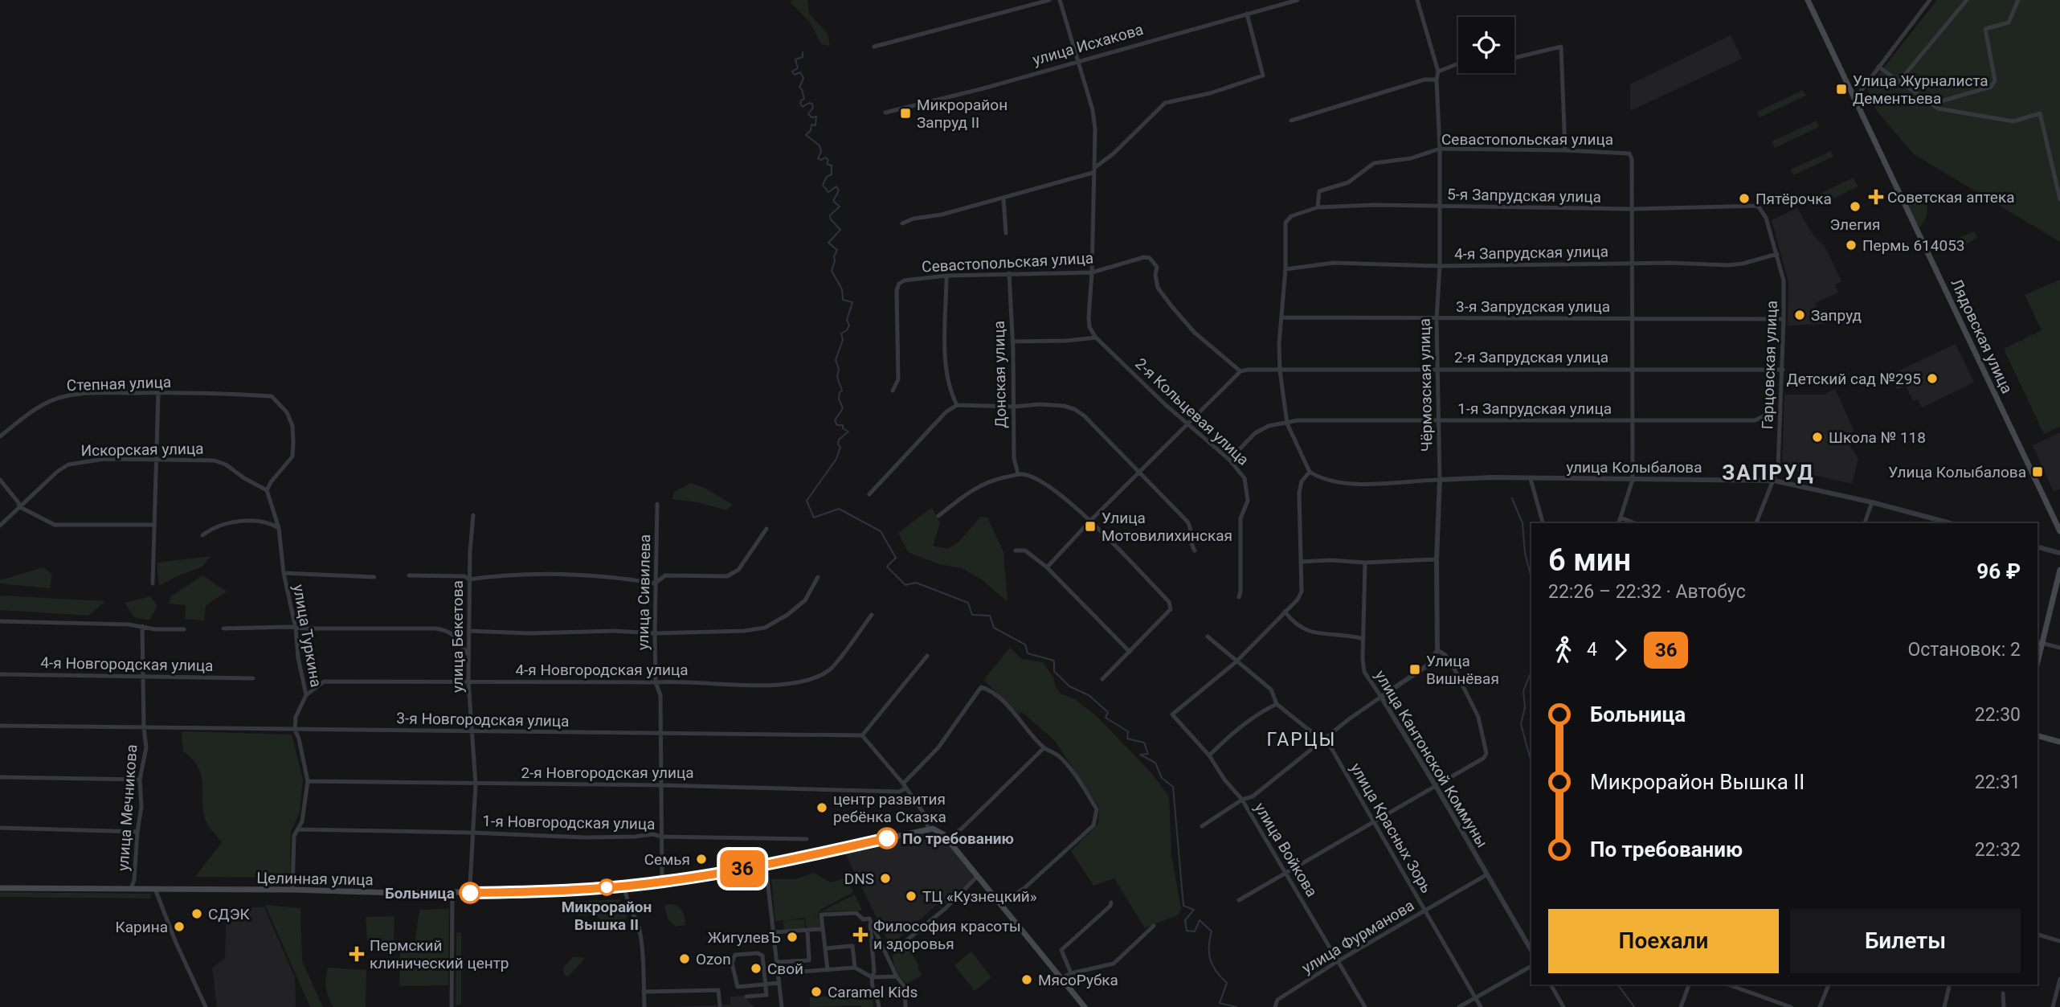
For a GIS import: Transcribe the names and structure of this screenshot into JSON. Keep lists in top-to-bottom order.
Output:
{
  "streets": {
    "main road": ["Лядовская улица", "Целинная улица"],
    "street": [
      "улица Исхакова",
      "Севастопольская улица",
      "5-я Запрудская улица",
      "4-я Запрудская улица",
      "3-я Запрудская улица",
      "2-я Запрудская улица",
      "Гарцовская улица",
      "Донская улица",
      "Степная улица",
      "Чёрмозская улица",
      "1-я Запрудская улица",
      "2-я Кольцевая улица",
      "Искорская улица",
      "улица Колыбалова",
      "улица Сивилева",
      "улица Туркина",
      "улица Бекетова",
      "4-я Новгородская улица",
      "3-я Новгородская улица",
      "улица Кантонской Коммуны",
      "2-я Новгородская улица",
      "улица Мечникова",
      "1-я Новгородская улица",
      "улица Красных Зорь",
      "улица Войкова",
      "улица Фурманова"
    ]
  },
  "crossings": [
    ["Севастопольская улица", "5-я Запрудская улица"],
    ["Севастопольская улица", "2-я Запрудская улица"],
    ["Севастопольская улица", "Донская улица"],
    ["Севастопольская улица", "Чёрмозская улица"],
    ["5-я Запрудская улица", "4-я Запрудская улица"],
    ["5-я Запрудская улица", "Гарцовская улица"],
    ["5-я Запрудская улица", "Чёрмозская улица"],
    ["4-я Запрудская улица", "Гарцовская улица"],
    ["4-я Запрудская улица", "Чёрмозская улица"],
    ["3-я Запрудская улица", "Гарцовская улица"],
    ["3-я Запрудская улица", "Чёрмозская улица"],
    ["2-я Запрудская улица", "Гарцовская улица"],
    ["2-я Запрудская улица", "Чёрмозская улица"],
    ["Гарцовская улица", "1-я Запрудская улица"],
    ["Гарцовская улица", "улица Колыбалова"],
    ["Степная улица", "Искорская улица"],
    ["Степная улица", "улица Туркина"],
    ["Чёрмозская улица", "1-я Запрудская улица"],
    ["Чёрмозская улица", "улица Колыбалова"],
    ["1-я Запрудская улица", "2-я Кольцевая улица"],
    ["Искорская улица", "улица Туркина"],
    ["улица Сивилева", "4-я Новгородская улица"],
    ["улица Сивилева", "3-я Новгородская улица"],
    ["улица Сивилева", "2-я Новгородская улица"],
    ["улица Сивилева", "1-я Новгородская улица"],
    ["улица Сивилева", "Целинная улица"],
    ["улица Туркина", "4-я Новгородская улица"],
    ["улица Туркина", "3-я Новгородская улица"],
    ["улица Бекетова", "4-я Новгородская улица"],
    ["улица Бекетова", "3-я Новгородская улица"],
    ["улица Бекетова", "2-я Новгородская улица"],
    ["улица Бекетова", "1-я Новгородская улица"],
    ["улица Бекетова", "Целинная улица"],
    ["4-я Новгородская улица", "улица Мечникова"],
    ["3-я Новгородская улица", "улица Мечникова"],
    ["улица Кантонской Коммуны", "улица Фурманова"],
    ["улица Мечникова", "Целинная улица"],
    ["улица Красных Зорь", "улица Войкова"],
    ["улица Красных Зорь", "улица Фурманова"],
    ["улица Войкова", "улица Фурманова"]
  ],
  "districts": ["ЗАПРУД", "ГАРЦЫ"],
  "places": {
    "transit": [
      "Улица Журналиста Дементьева",
      "Микрорайон Запруд II",
      "Улица Колыбалова",
      "Улица Мотовилихинская",
      "Улица Вишнёвая"
    ],
    "health": ["Советская аптека", "Философия красоты и здоровья", "Пермский клинический центр"],
    "other": [
      "Пятёрочка",
      "Элегия",
      "Пермь 614053",
      "Запруд",
      "Детский сад №295",
      "Школа № 118",
      "центр развития ребёнка Сказка",
      "По требованию",
      "Семья",
      "DNS",
      "Микрорайон Вышка II",
      "Больница",
      "ТЦ «Кузнецкий»",
      "СДЭК",
      "Карина",
      "ЖигулевЪ",
      "Ozon",
      "Свой",
      "МясоРубка",
      "Caramel Kids"
    ]
  },
  "lines": ["bus line 36"],
  "page": {
    "on_map": "36",
    "heading": ["6 мин", "22:26 – 22:32 · Автобус", "96 ₽"],
    "legs": ["4", "36", "Остановок: 2"],
    "list": [
      {
        "name": "Больница",
        "value": "22:30"
      },
      {
        "name": "Микрорайон Вышка II",
        "value": "22:31"
      },
      {
        "name": "По требованию",
        "value": "22:32"
      }
    ],
    "buttons": ["Поехали", "Билеты"]
  }
}
